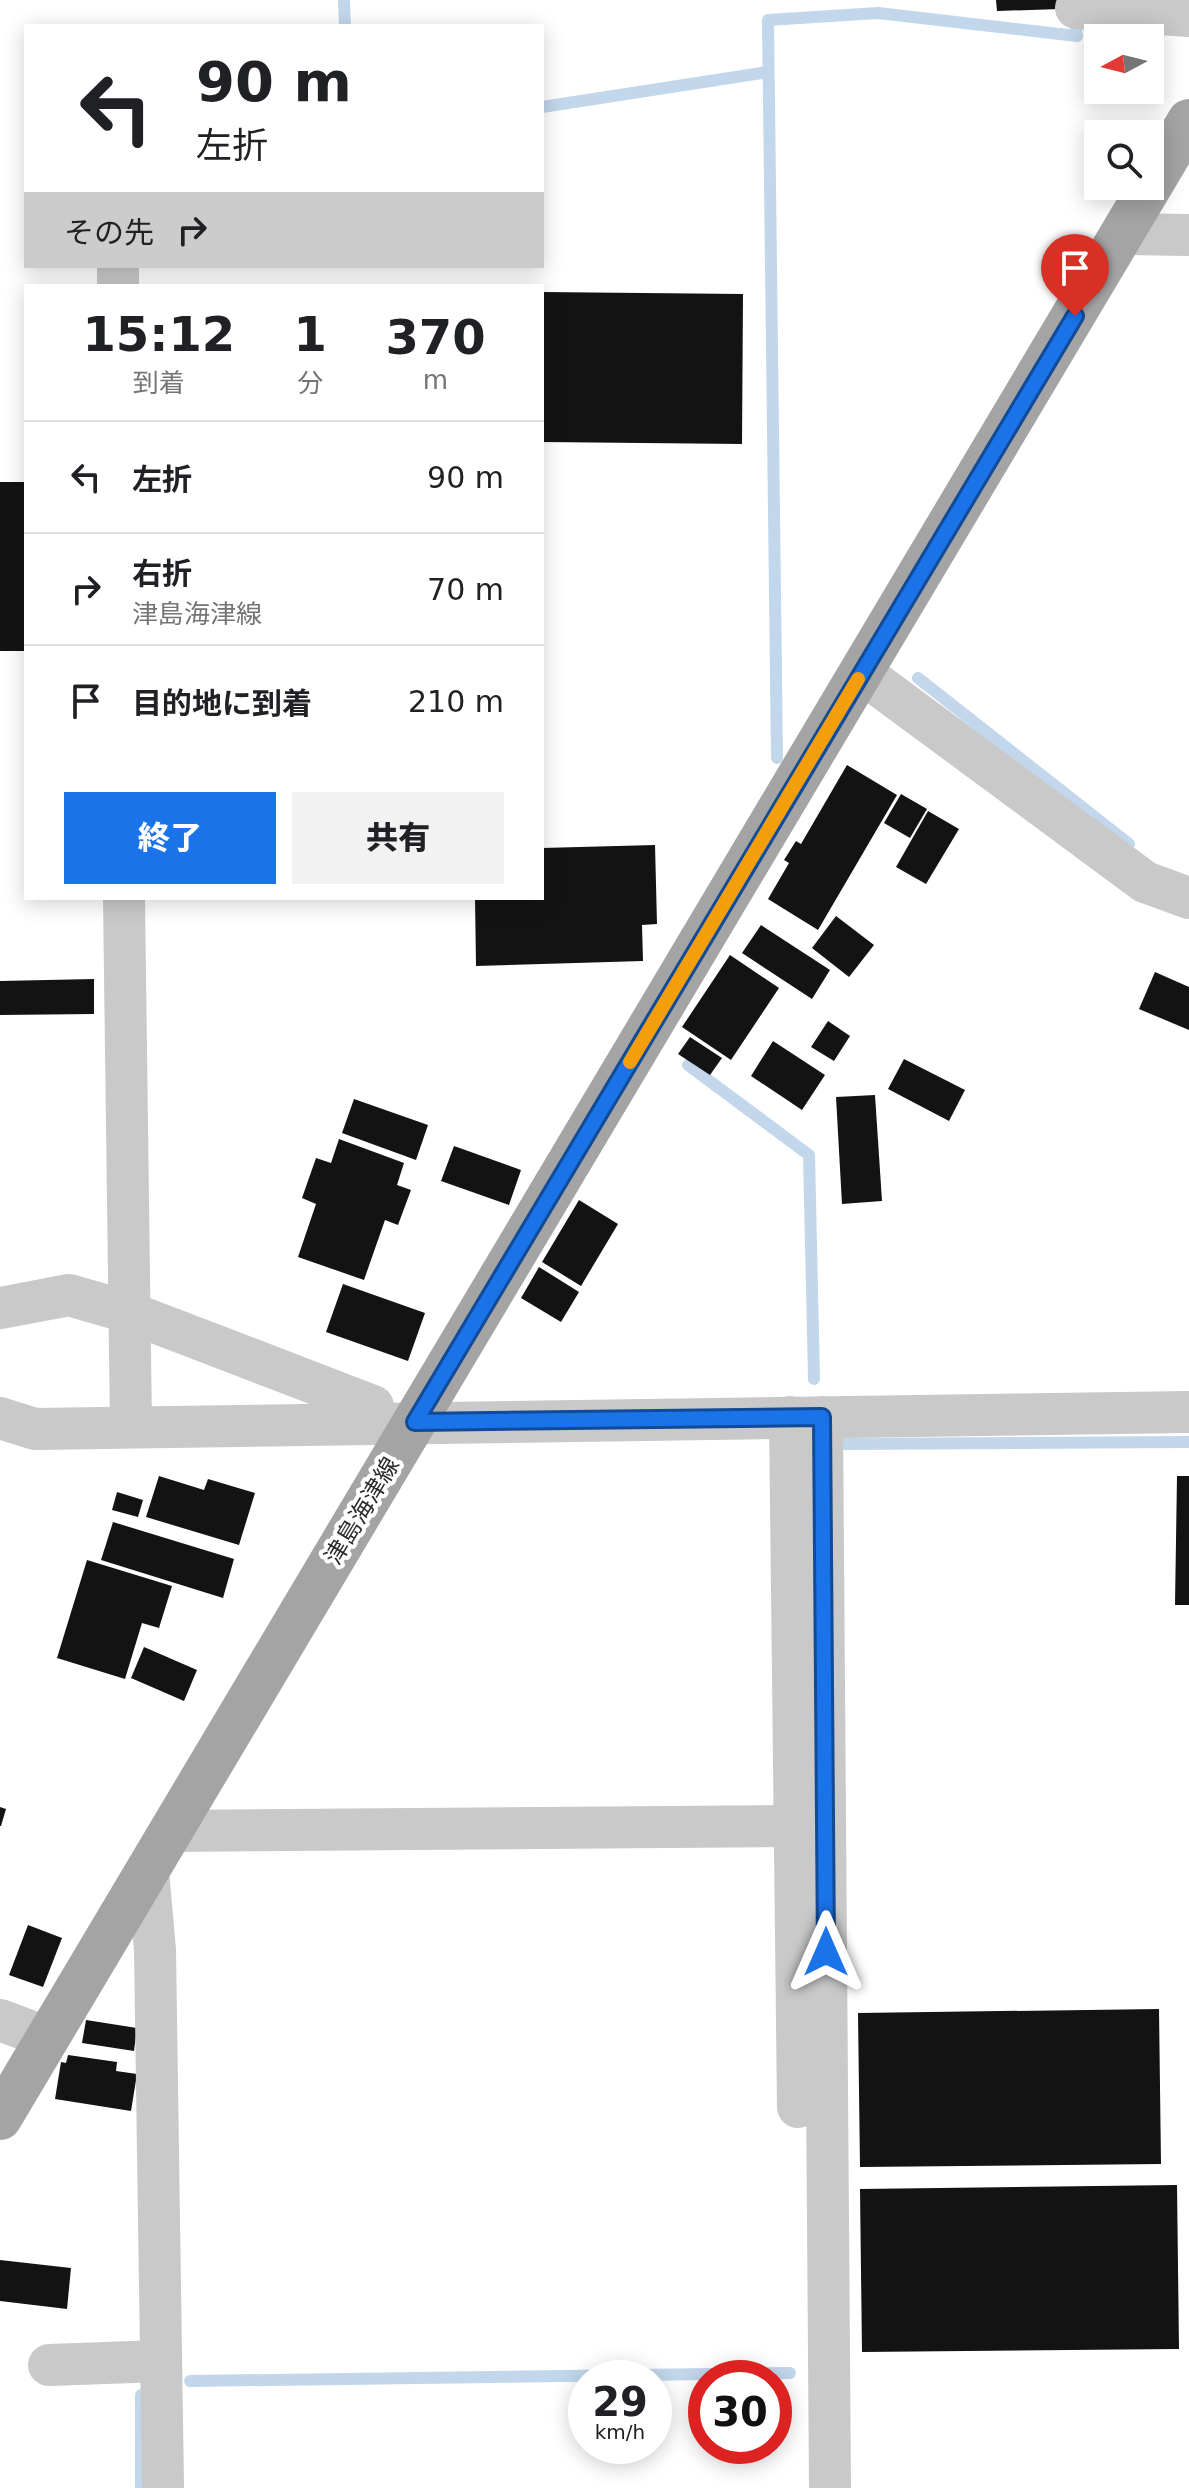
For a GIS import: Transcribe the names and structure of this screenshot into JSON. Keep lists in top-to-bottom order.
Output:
{
  "streets": {
    "main road": ["津島海津線"]
  },
  "north": "left",
  "page": {
    "turn": ["90 m", "左折"],
    "then": "その先",
    "eta": [
      "15:12",
      "到着",
      "1",
      "分",
      "370",
      "m"
    ],
    "list": [
      {
        "name": "左折",
        "value": "90 m"
      },
      {
        "name": "右折",
        "note": "津島海津線",
        "value": "70 m"
      },
      {
        "name": "目的地に到着",
        "value": "210 m"
      }
    ],
    "buttons": ["終了", "共有"],
    "speed": "29 km/h",
    "limit": "30"
  }
}
